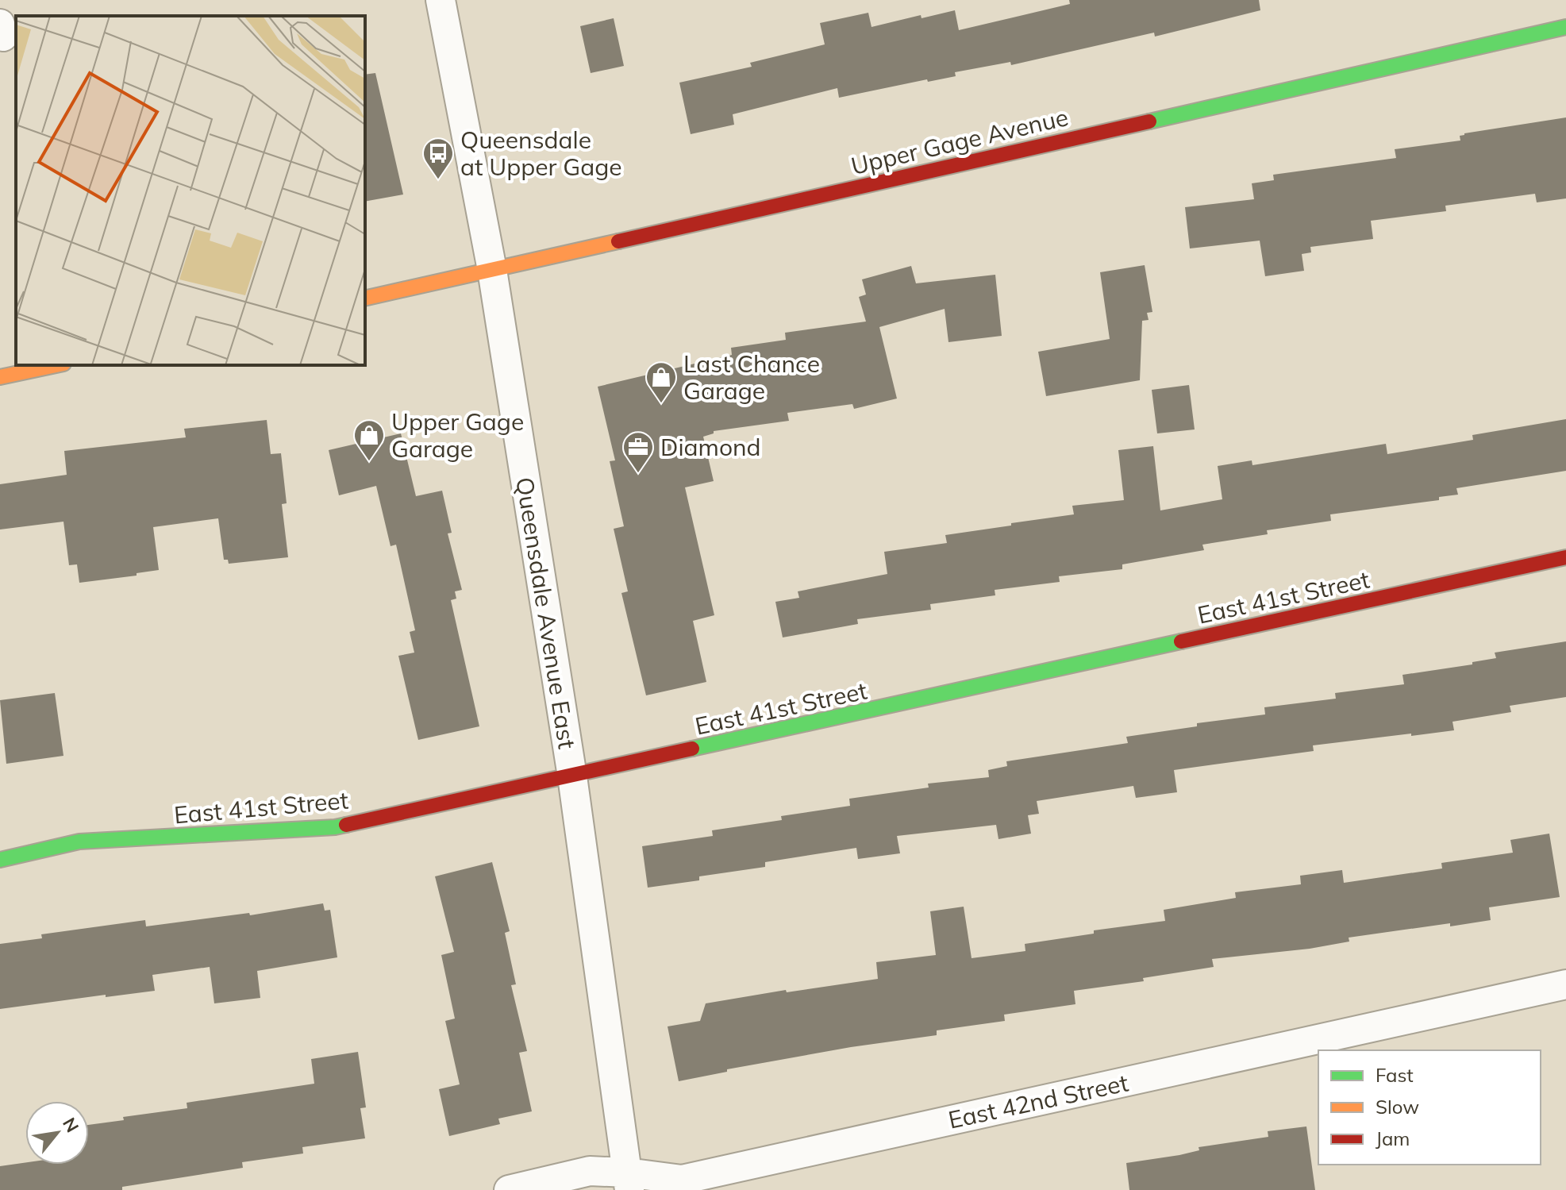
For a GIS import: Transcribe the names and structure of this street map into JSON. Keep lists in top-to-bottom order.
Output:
{
  "streets": {
    "street": [
      "Upper Gage Avenue",
      "East 41st Street",
      "Queensdale Avenue East",
      "East 42nd Street"
    ]
  },
  "crossings": [
    ["Upper Gage Avenue", "Queensdale Avenue East"],
    ["East 41st Street", "Queensdale Avenue East"],
    ["Queensdale Avenue East", "East 42nd Street"]
  ],
  "places": {
    "bus stop": ["Queensdale at Upper Gage"],
    "shop": ["Last Chance Garage", "Upper Gage Garage"],
    "office": ["Diamond"]
  },
  "legend": ["Fast", "Slow", "Jam"],
  "north": "top right"
}
